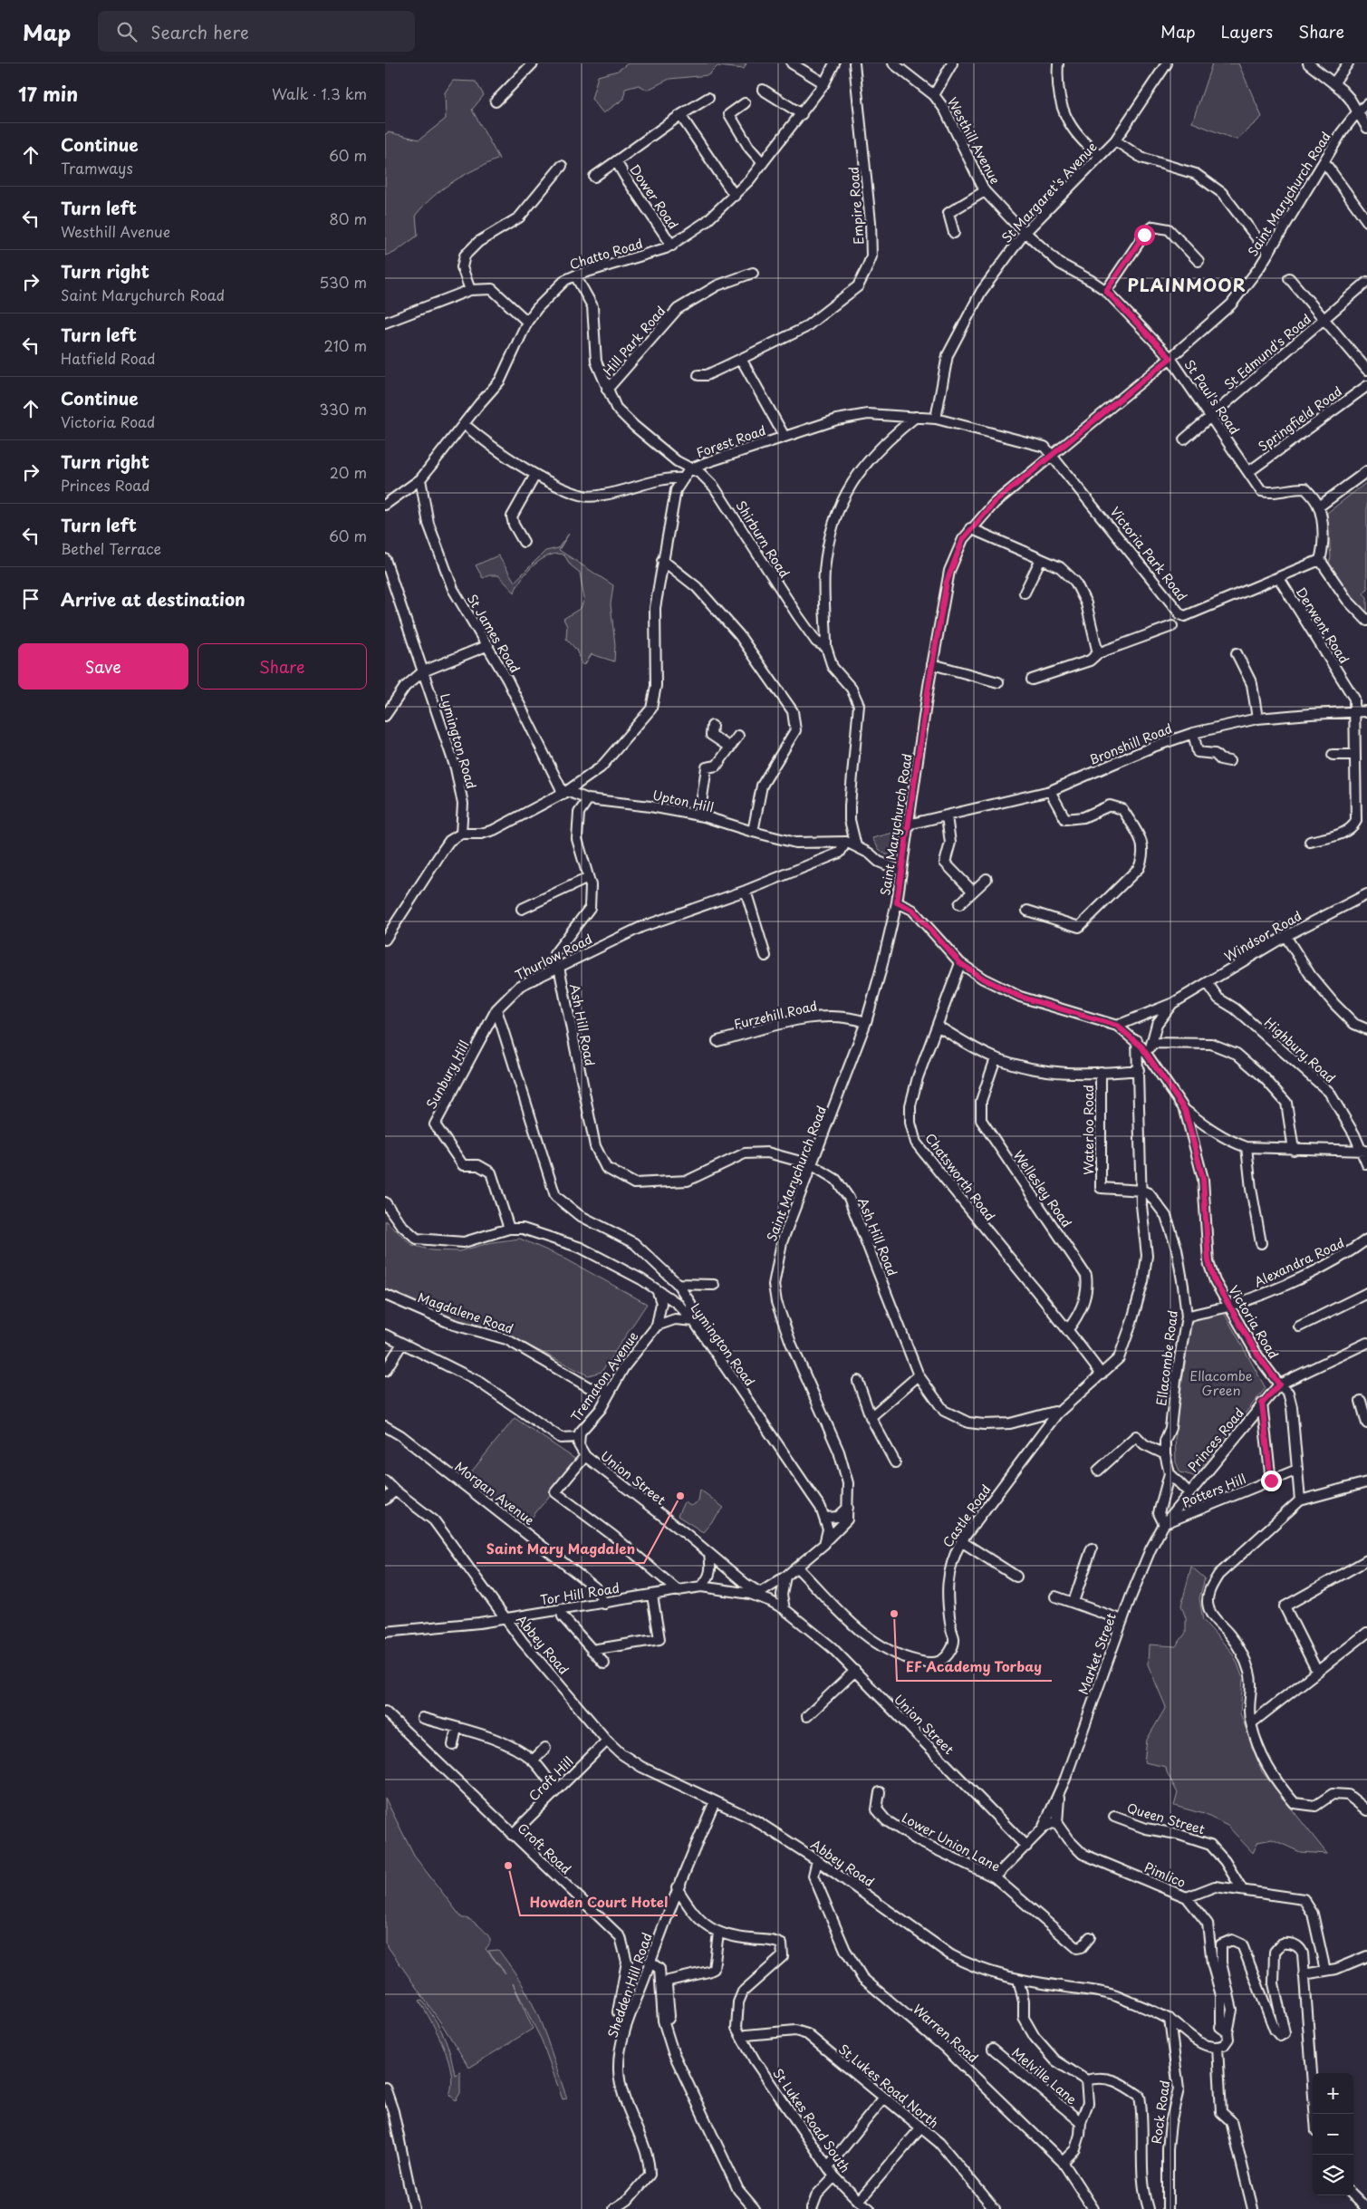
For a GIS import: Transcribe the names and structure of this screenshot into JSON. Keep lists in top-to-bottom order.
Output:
{
  "streets": {
    "street": [
      "Westhill Avenue",
      "St Margaret's Avenue",
      "Saint Marychurch Road",
      "Dower Road",
      "Empire Road",
      "Chatto Road",
      "Hill Park Road",
      "St Edmund's Road",
      "St Paul's Road",
      "Springfield Road",
      "Forest Road",
      "Shirburn Road",
      "Victoria Park Road",
      "Derwent Road",
      "St James Road",
      "Lymington Road",
      "Bronshill Road",
      "Upton Hill",
      "Windsor Road",
      "Thurlow Road",
      "Furzehill Road",
      "Ash Hill Road",
      "Highbury Road",
      "Sunbury Hill",
      "Waterloo Road",
      "Chatsworth Road",
      "Wellesley Road",
      "Alexandra Road",
      "Magdalene Road",
      "Victoria Road",
      "Ellacombe Road",
      "Trematon Avenue",
      "Princes Road",
      "Union Street",
      "Potters Hill",
      "Morgan Avenue",
      "Castle Road",
      "Tor Hill Road",
      "Abbey Road",
      "Market Street",
      "Croft Hill",
      "Queen Street",
      "Lower Union Lane",
      "Croft Road",
      "Pimlico",
      "Shedden Hill Road",
      "Warren Road",
      "Melville Lane",
      "St Lukes Road North",
      "Rock Road",
      "St Lukes Road South"
    ]
  },
  "crossings": [
    ["Westhill Avenue", "St Margaret's Avenue"],
    ["Westhill Avenue", "Saint Marychurch Road"],
    ["Westhill Avenue", "St Paul's Road"],
    ["St Margaret's Avenue", "Forest Road"],
    ["Saint Marychurch Road", "St Paul's Road"],
    ["Saint Marychurch Road", "Forest Road"],
    ["Saint Marychurch Road", "Victoria Park Road"],
    ["Saint Marychurch Road", "Bronshill Road"],
    ["Saint Marychurch Road", "Upton Hill"],
    ["Saint Marychurch Road", "Furzehill Road"],
    ["Saint Marychurch Road", "Ash Hill Road"],
    ["Saint Marychurch Road", "Victoria Road"],
    ["Dower Road", "Chatto Road"],
    ["Chatto Road", "Shirburn Road"],
    ["Chatto Road", "St James Road"],
    ["Hill Park Road", "Shirburn Road"],
    ["St Edmund's Road", "St Paul's Road"],
    ["St Paul's Road", "Springfield Road"],
    ["Forest Road", "Shirburn Road"],
    ["Forest Road", "Victoria Park Road"],
    ["Forest Road", "St James Road"],
    ["Forest Road", "Upton Hill"],
    ["Shirburn Road", "Upton Hill"],
    ["Victoria Park Road", "Derwent Road"],
    ["Derwent Road", "Bronshill Road"],
    ["St James Road", "Upton Hill"],
    ["Lymington Road", "Sunbury Hill"],
    ["Lymington Road", "Trematon Avenue"],
    ["Upton Hill", "Thurlow Road"],
    ["Windsor Road", "Highbury Road"],
    ["Windsor Road", "Victoria Road"],
    ["Thurlow Road", "Ash Hill Road"],
    ["Thurlow Road", "Sunbury Hill"],
    ["Ash Hill Road", "Castle Road"],
    ["Waterloo Road", "Ellacombe Road"],
    ["Waterloo Road", "Castle Road"],
    ["Chatsworth Road", "Wellesley Road"],
    ["Chatsworth Road", "Victoria Road"],
    ["Chatsworth Road", "Castle Road"],
    ["Alexandra Road", "Victoria Road"],
    ["Alexandra Road", "Ellacombe Road"],
    ["Magdalene Road", "Trematon Avenue"],
    ["Victoria Road", "Princes Road"],
    ["Victoria Road", "Potters Hill"],
    ["Ellacombe Road", "Princes Road"],
    ["Ellacombe Road", "Potters Hill"],
    ["Ellacombe Road", "Castle Road"],
    ["Ellacombe Road", "Market Street"],
    ["Trematon Avenue", "Union Street"],
    ["Princes Road", "Potters Hill"],
    ["Princes Road", "Market Street"],
    ["Union Street", "Tor Hill Road"],
    ["Union Street", "Market Street"],
    ["Potters Hill", "Market Street"],
    ["Morgan Avenue", "Tor Hill Road"],
    ["Tor Hill Road", "Abbey Road"],
    ["Abbey Road", "Croft Hill"],
    ["Abbey Road", "Shedden Hill Road"],
    ["Abbey Road", "Warren Road"],
    ["Abbey Road", "Rock Road"],
    ["Market Street", "Lower Union Lane"],
    ["Market Street", "Pimlico"],
    ["Croft Hill", "Croft Road"],
    ["Croft Road", "Shedden Hill Road"],
    ["St Lukes Road North", "St Lukes Road South"]
  ],
  "districts": ["PLAINMOOR"],
  "parks": ["Ellacombe Green"],
  "places": ["Saint Mary Magdalen", "EF Academy Torbay", "Howden Court Hotel"],
  "page": {
    "header": "Map",
    "search": "Search here",
    "nav": ["Map", "Layers", "Share"],
    "heading": ["17 min", "Walk · 1.3 km"],
    "list": [
      ["Continue", "Tramways", "60 m"],
      ["Turn left", "Westhill Avenue", "80 m"],
      ["Turn right", "Saint Marychurch Road", "530 m"],
      ["Turn left", "Hatfield Road", "210 m"],
      ["Continue", "Victoria Road", "330 m"],
      ["Turn right", "Princes Road", "20 m"],
      ["Turn left", "Bethel Terrace", "60 m"],
      "Arrive at destination"
    ],
    "buttons": ["Save", "Share"],
    "map_buttons": ["+", "−"]
  }
}
